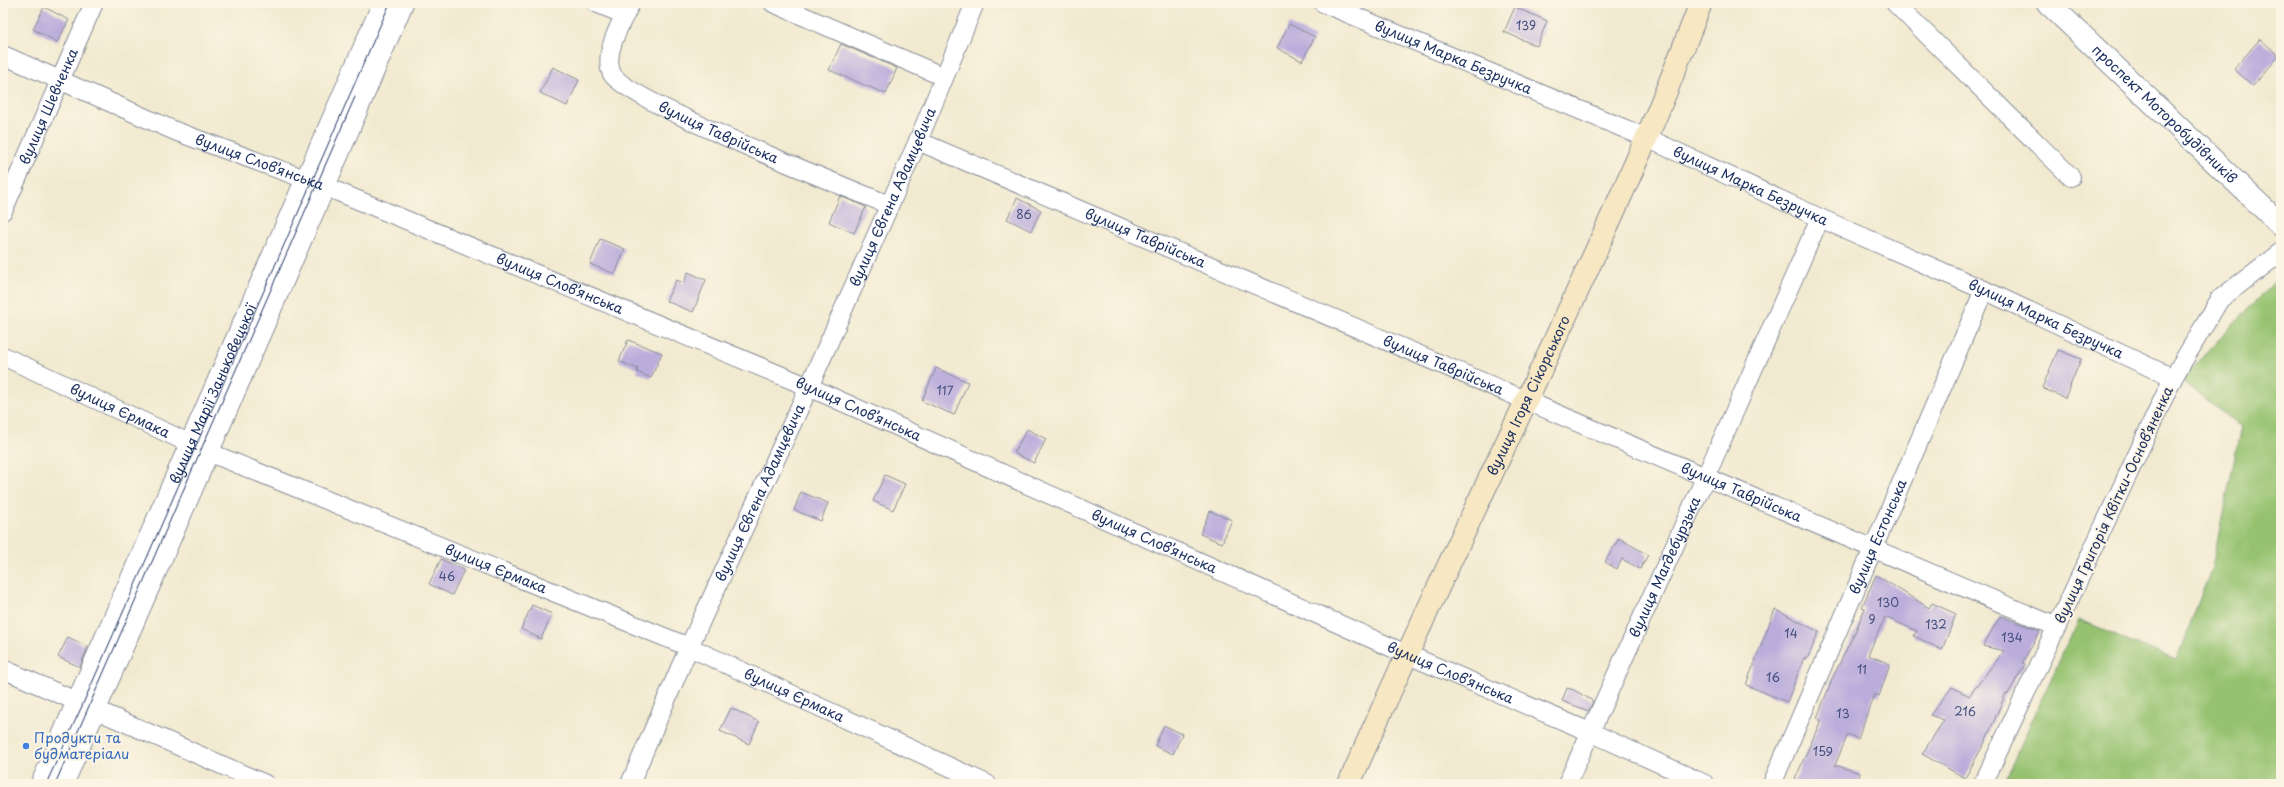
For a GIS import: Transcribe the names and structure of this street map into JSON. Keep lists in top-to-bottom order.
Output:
{
  "streets": {
    "main road": ["вулиця Ігоря Сікорського"],
    "street": [
      "вулиця Марка Безручка",
      "вулиця Шевченка",
      "проспект Моторобудівників",
      "вулиця Таврійська",
      "вулиця Слов’янська",
      "вулиця Євгена Адамцевича",
      "вулиця Марії Заньковецької",
      "вулиця Єрмака",
      "вулиця Григорія Квітки-Основʼяненка",
      "вулиця Естонська",
      "вулиця Магдебурзька"
    ]
  },
  "crossings": [
    ["вулиця Марка Безручка", "вулиця Ігоря Сікорського"],
    ["вулиця Марка Безручка", "вулиця Григорія Квітки-Основʼяненка"],
    ["вулиця Марка Безручка", "вулиця Естонська"],
    ["вулиця Марка Безручка", "вулиця Магдебурзька"],
    ["вулиця Шевченка", "вулиця Слов’янська"],
    ["вулиця Таврійська", "вулиця Євгена Адамцевича"],
    ["вулиця Таврійська", "вулиця Ігоря Сікорського"],
    ["вулиця Таврійська", "вулиця Григорія Квітки-Основʼяненка"],
    ["вулиця Таврійська", "вулиця Естонська"],
    ["вулиця Таврійська", "вулиця Магдебурзька"],
    ["вулиця Слов’янська", "вулиця Євгена Адамцевича"],
    ["вулиця Слов’янська", "вулиця Марії Заньковецької"],
    ["вулиця Слов’янська", "вулиця Ігоря Сікорського"],
    ["вулиця Слов’янська", "вулиця Магдебурзька"],
    ["вулиця Євгена Адамцевича", "вулиця Єрмака"],
    ["вулиця Марії Заньковецької", "вулиця Єрмака"]
  ],
  "places": ["Продукти та будматеріали"],
  "house_numbers": [
    "139",
    "86",
    "117",
    "46",
    "130",
    "9",
    "132",
    "14",
    "134",
    "11",
    "16",
    "216",
    "13",
    "159"
  ]
}
